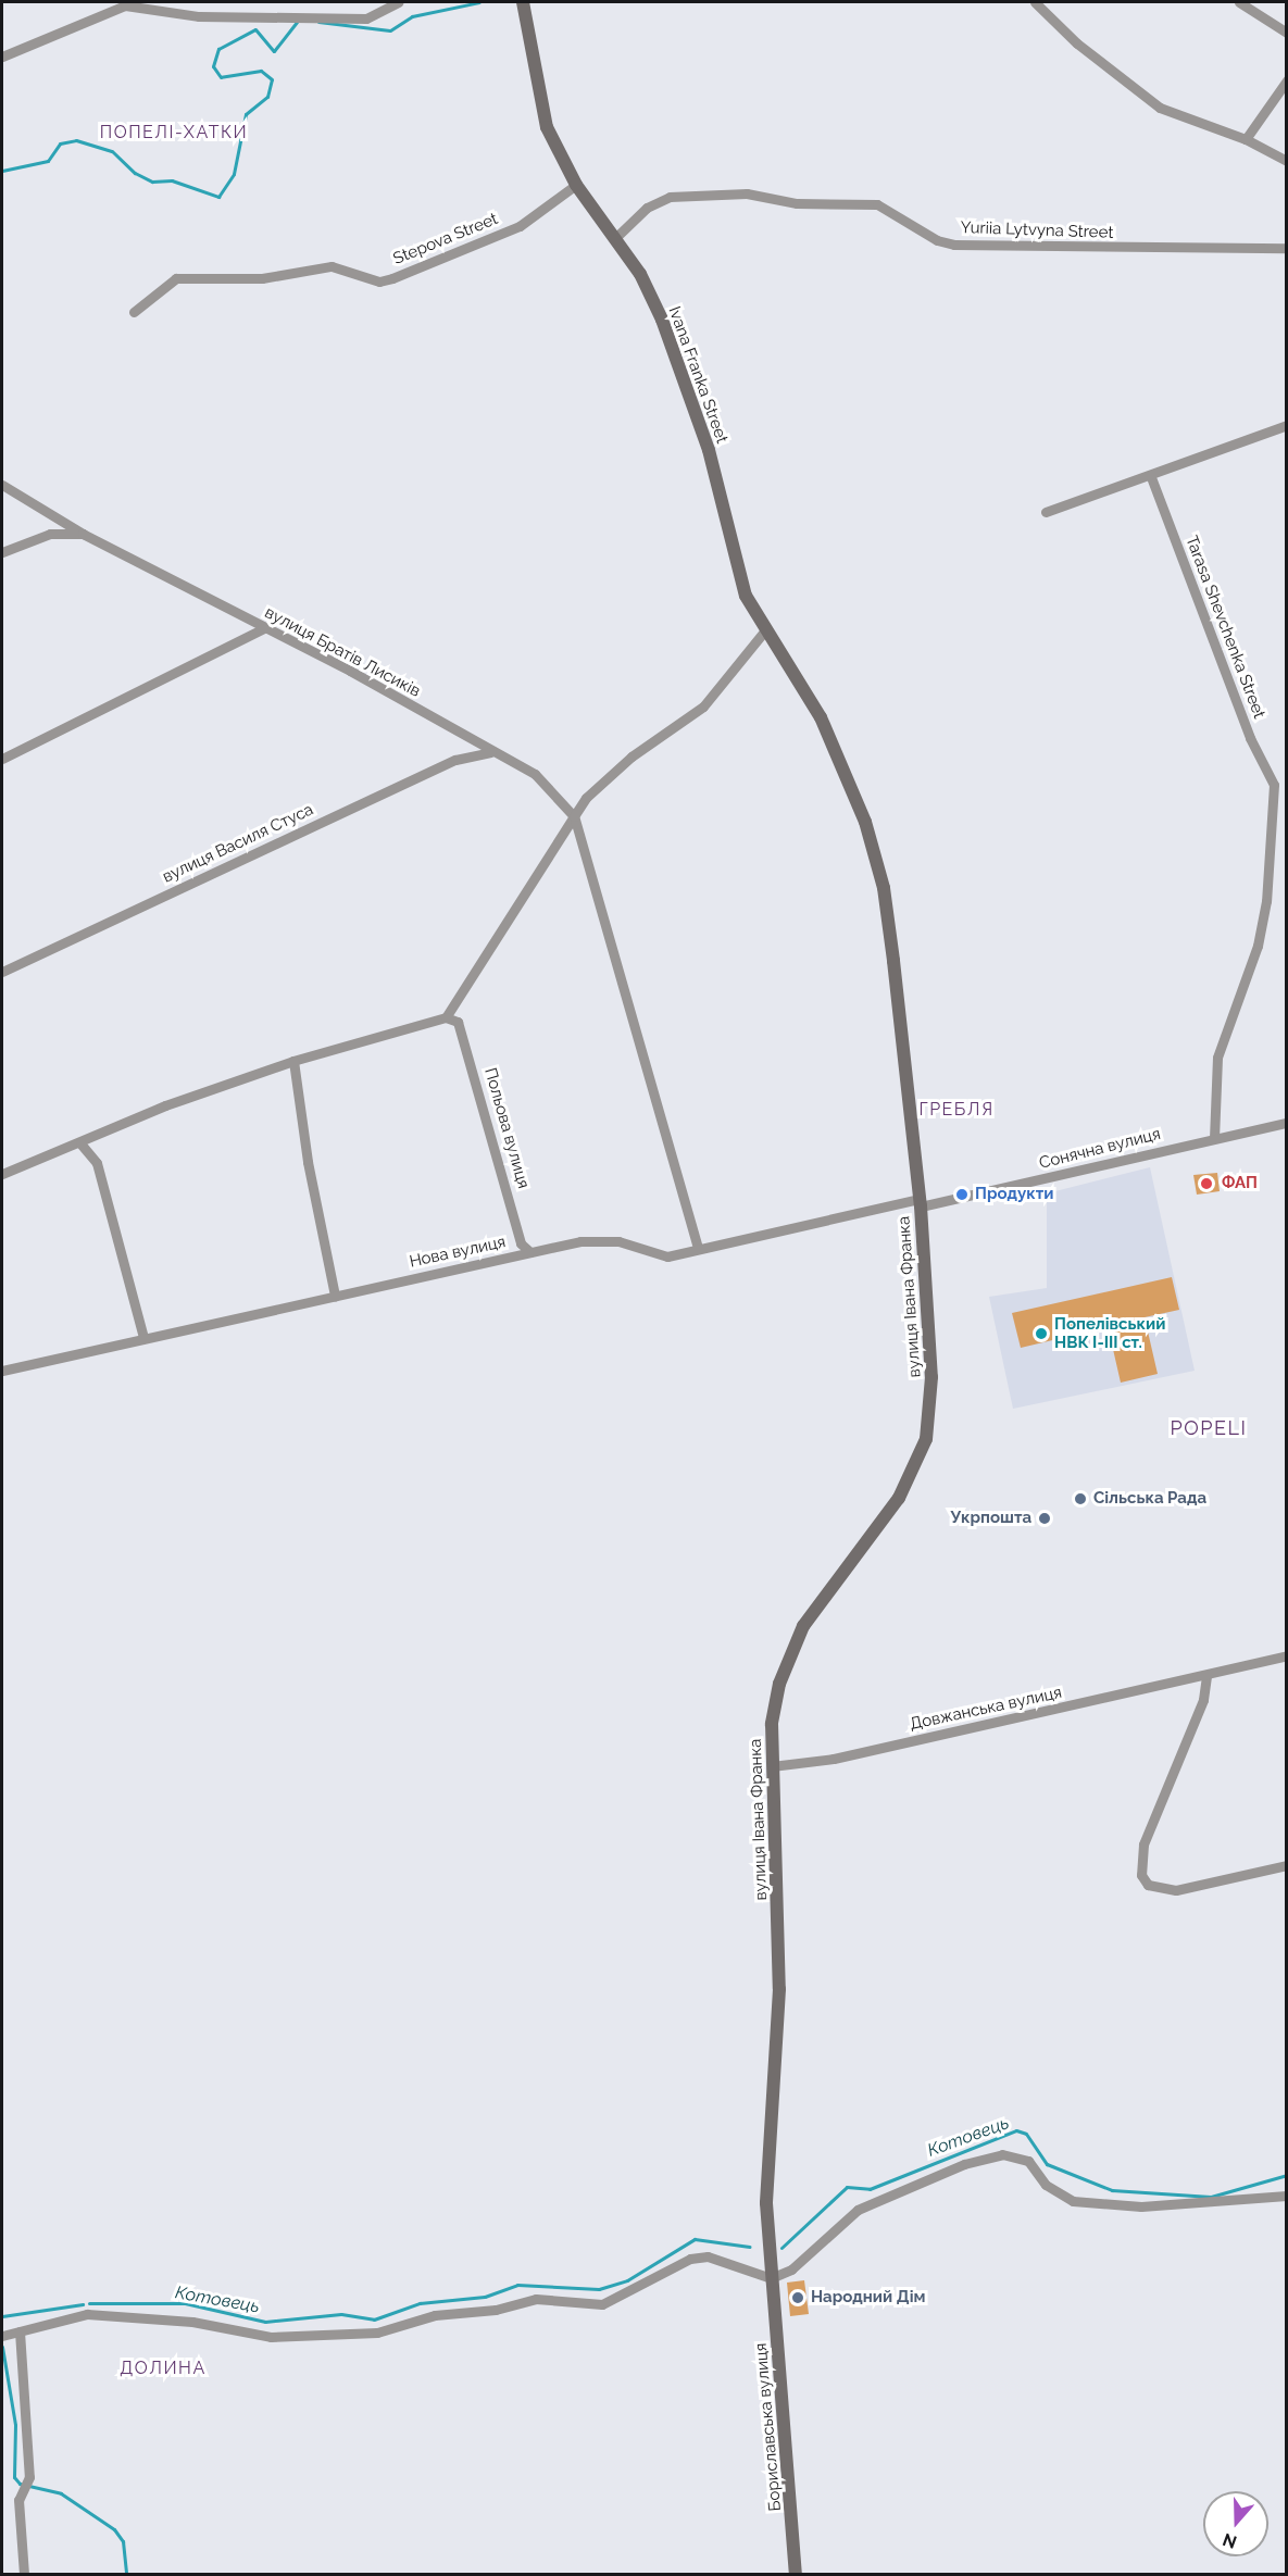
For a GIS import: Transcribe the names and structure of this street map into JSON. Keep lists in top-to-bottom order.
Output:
{
  "streets": {
    "main road": ["Ivana Franka Street", "вулиця Івана Франка", "Бориславська вулиця"],
    "street": [
      "Yuriia Lytvyna Street",
      "Stepova Street",
      "Tarasa Shevchenka Street",
      "вулиця Братів Лисиків",
      "вулиця Василя Стуса",
      "Польова вулиця",
      "Сонячна вулиця",
      "Нова вулиця",
      "Довжанська вулиця"
    ]
  },
  "crossings": [
    ["Yuriia Lytvyna Street", "Ivana Franka Street"],
    ["Stepova Street", "Ivana Franka Street"],
    ["Ivana Franka Street", "вулиця Івана Франка"],
    ["вулиця Братів Лисиків", "вулиця Василя Стуса"],
    ["Польова вулиця", "Нова вулиця"],
    ["Сонячна вулиця", "Нова вулиця"],
    ["Сонячна вулиця", "вулиця Івана Франка"],
    ["Нова вулиця", "вулиця Івана Франка"],
    ["вулиця Івана Франка", "Довжанська вулиця"],
    ["вулиця Івана Франка", "Бориславська вулиця"]
  ],
  "districts": [
    "ПОПЕЛІ-ХАТКИ",
    "ГРЕБЛЯ",
    "POPELI",
    "ДОЛИНА"
  ],
  "water": ["Котовець"],
  "places": [
    "ФАП",
    "Продукти",
    "Попелівський НВК І-ІІІ ст.",
    "Сільська Рада",
    "Укрпошта",
    "Народний Дім"
  ],
  "north": "bottom"
}
